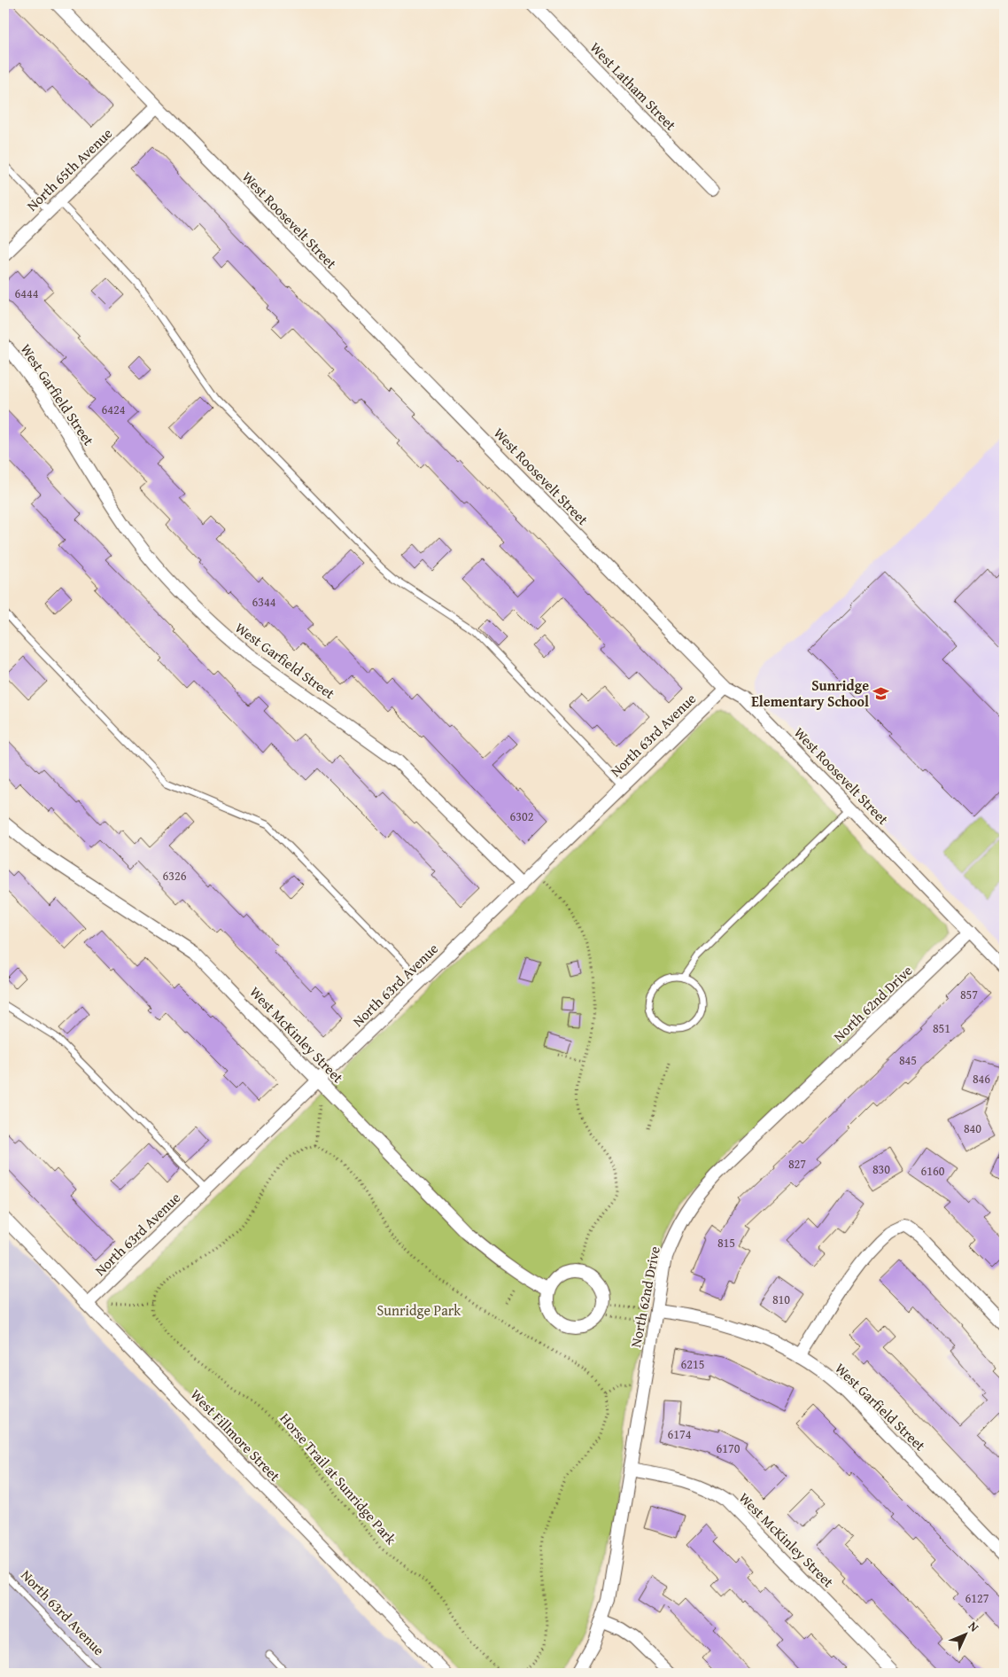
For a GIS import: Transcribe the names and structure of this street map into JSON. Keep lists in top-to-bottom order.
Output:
{
  "streets": {
    "street": [
      "West Latham Street",
      "North 65th Avenue",
      "West Roosevelt Street",
      "West Garfield Street",
      "North 63rd Avenue",
      "North 62nd Drive",
      "West McKinley Street",
      "West Fillmore Street"
    ],
    "path": ["Horse Trail at Sunridge Park"]
  },
  "crossings": [
    ["North 65th Avenue", "West Roosevelt Street"],
    ["West Roosevelt Street", "North 63rd Avenue"],
    ["West Roosevelt Street", "North 62nd Drive"],
    ["West Garfield Street", "North 63rd Avenue"],
    ["West Garfield Street", "North 62nd Drive"],
    ["North 63rd Avenue", "West McKinley Street"],
    ["North 63rd Avenue", "West Fillmore Street"],
    ["North 62nd Drive", "West McKinley Street"]
  ],
  "parks": ["Sunridge Park"],
  "places": {
    "school or university": ["Sunridge Elementary School"]
  },
  "house_numbers": [
    "6444",
    "6424",
    "6344",
    "6302",
    "6326",
    "857",
    "851",
    "845",
    "846",
    "840",
    "827",
    "830",
    "6160",
    "815",
    "810",
    "6215",
    "6174",
    "6170",
    "6127"
  ],
  "north": "top right"
}
